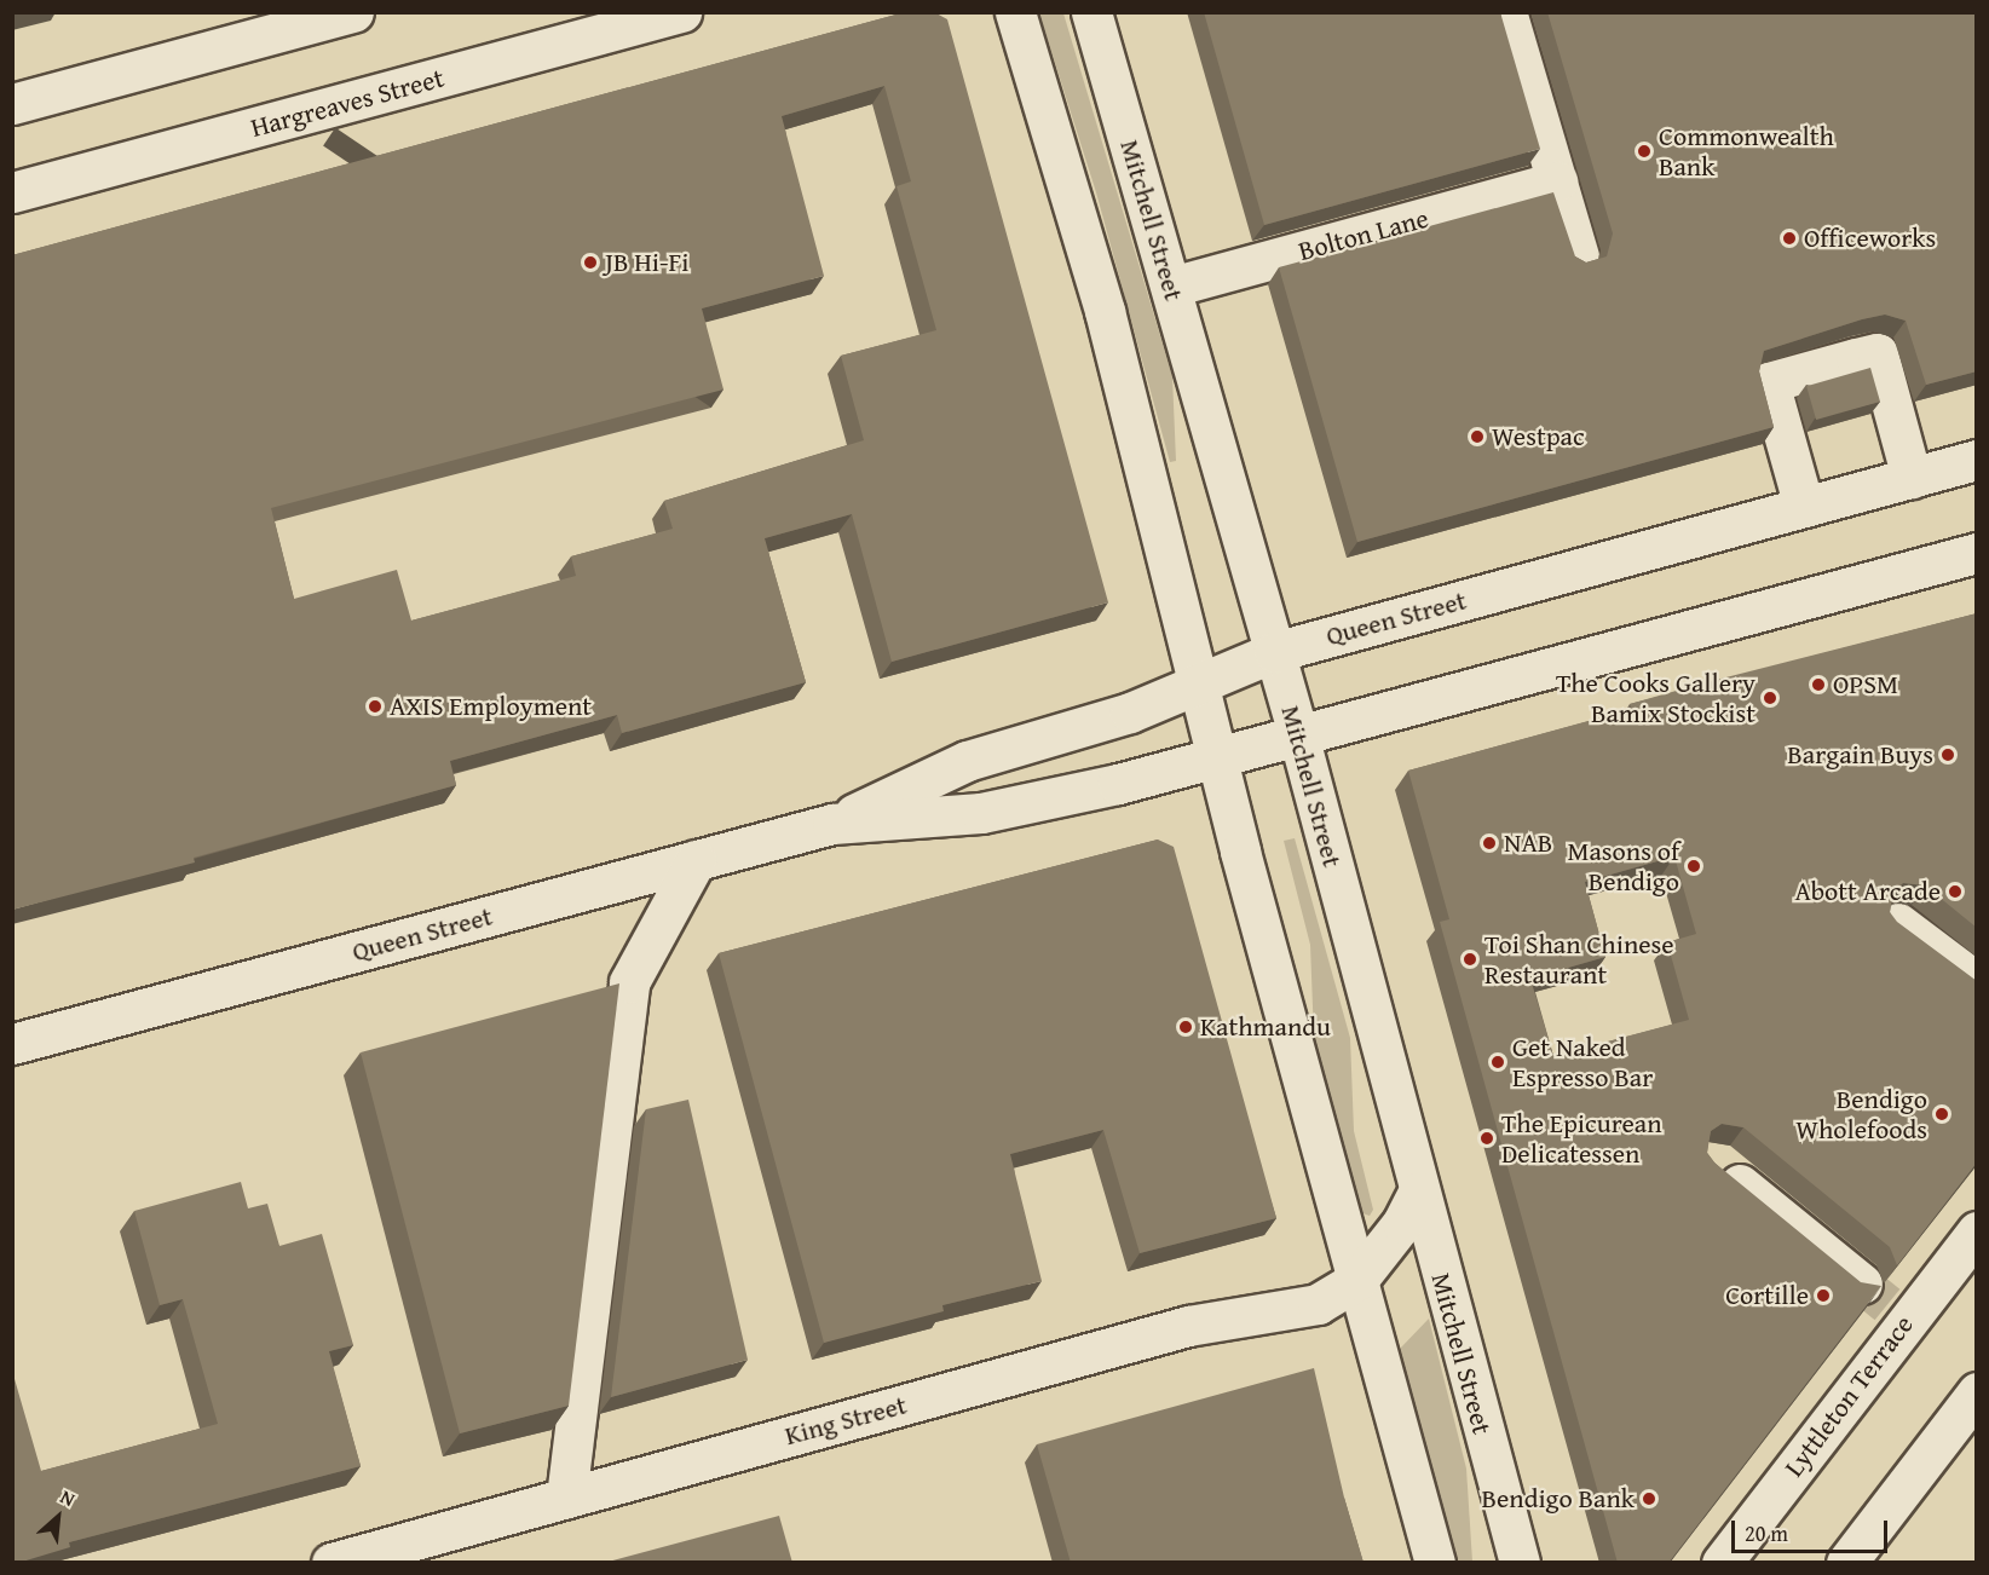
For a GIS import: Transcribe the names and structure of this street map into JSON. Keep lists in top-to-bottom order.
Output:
{
  "streets": {
    "street": [
      "Hargreaves Street",
      "Mitchell Street",
      "Bolton Lane",
      "Queen Street",
      "Lyttleton Terrace",
      "King Street"
    ]
  },
  "crossings": [
    ["Mitchell Street", "Bolton Lane"],
    ["Mitchell Street", "Queen Street"]
  ],
  "places": [
    "Commonwealth Bank",
    "Officeworks",
    "JB Hi-Fi",
    "Westpac",
    "OPSM",
    "The Cooks Gallery Bamix Stockist",
    "AXIS Employment",
    "Bargain Buys",
    "NAB",
    "Masons of Bendigo",
    "Abott Arcade",
    "Toi Shan Chinese Restaurant",
    "Kathmandu",
    "Get Naked Espresso Bar",
    "Bendigo Wholefoods",
    "The Epicurean Delicatessen",
    "Cortille",
    "Bendigo Bank"
  ],
  "scale_bar": "20 m",
  "north": "top right"
}
